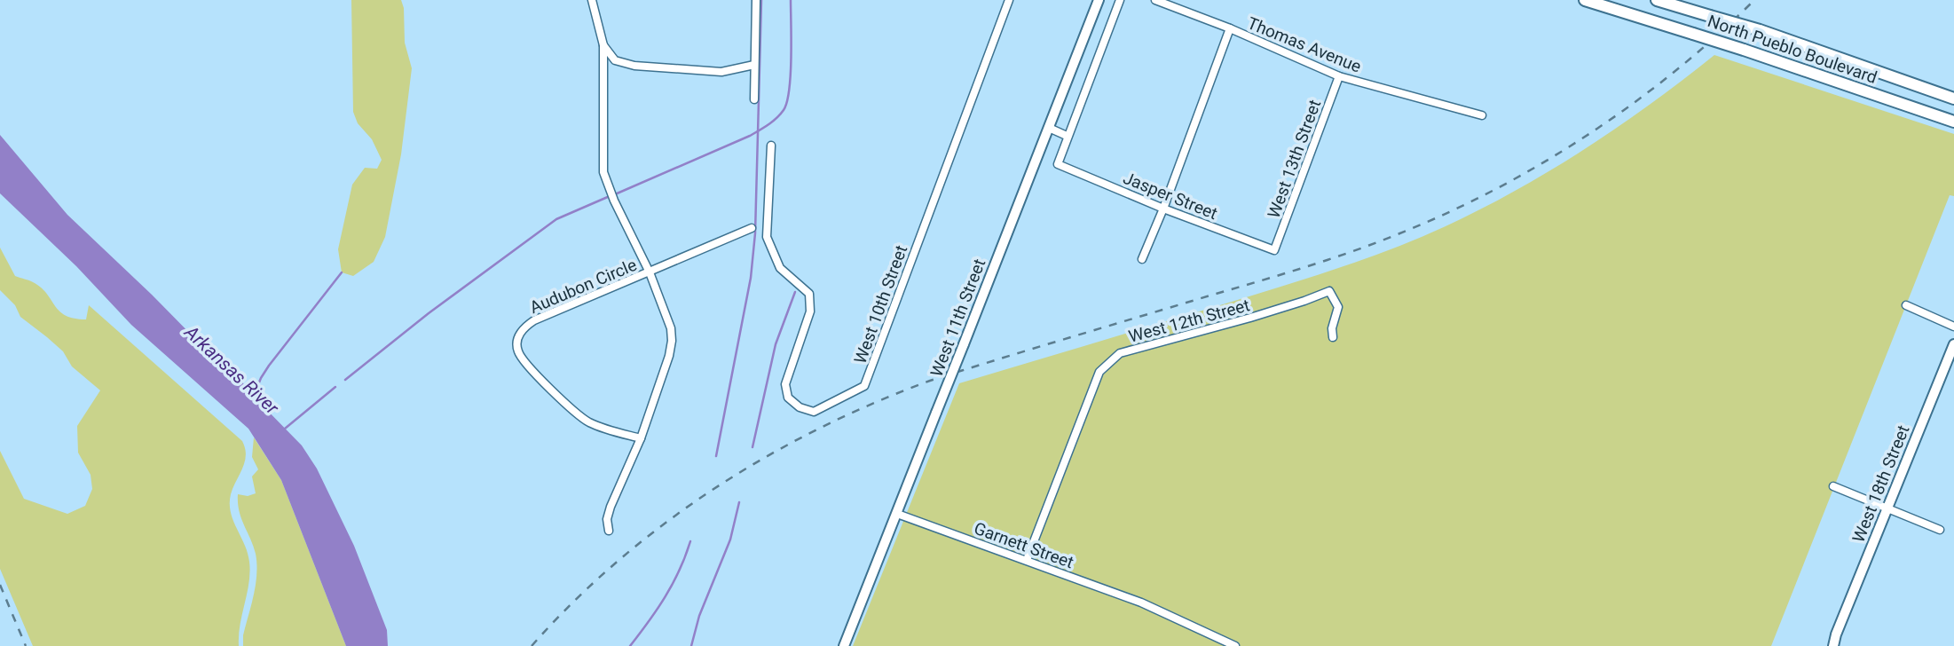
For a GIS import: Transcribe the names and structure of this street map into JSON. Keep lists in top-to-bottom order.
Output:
{
  "streets": {
    "main road": ["North Pueblo Boulevard"],
    "street": [
      "Thomas Avenue",
      "West 13th Street",
      "Jasper Street",
      "Audubon Circle",
      "West 10th Street",
      "West 11th Street",
      "West 12th Street",
      "West 18th Street",
      "Garnett Street"
    ]
  },
  "crossings": [
    ["Thomas Avenue", "West 13th Street"],
    ["West 13th Street", "Jasper Street"],
    ["West 11th Street", "Garnett Street"],
    ["West 12th Street", "Garnett Street"]
  ],
  "water": ["Arkansas River"]
}
